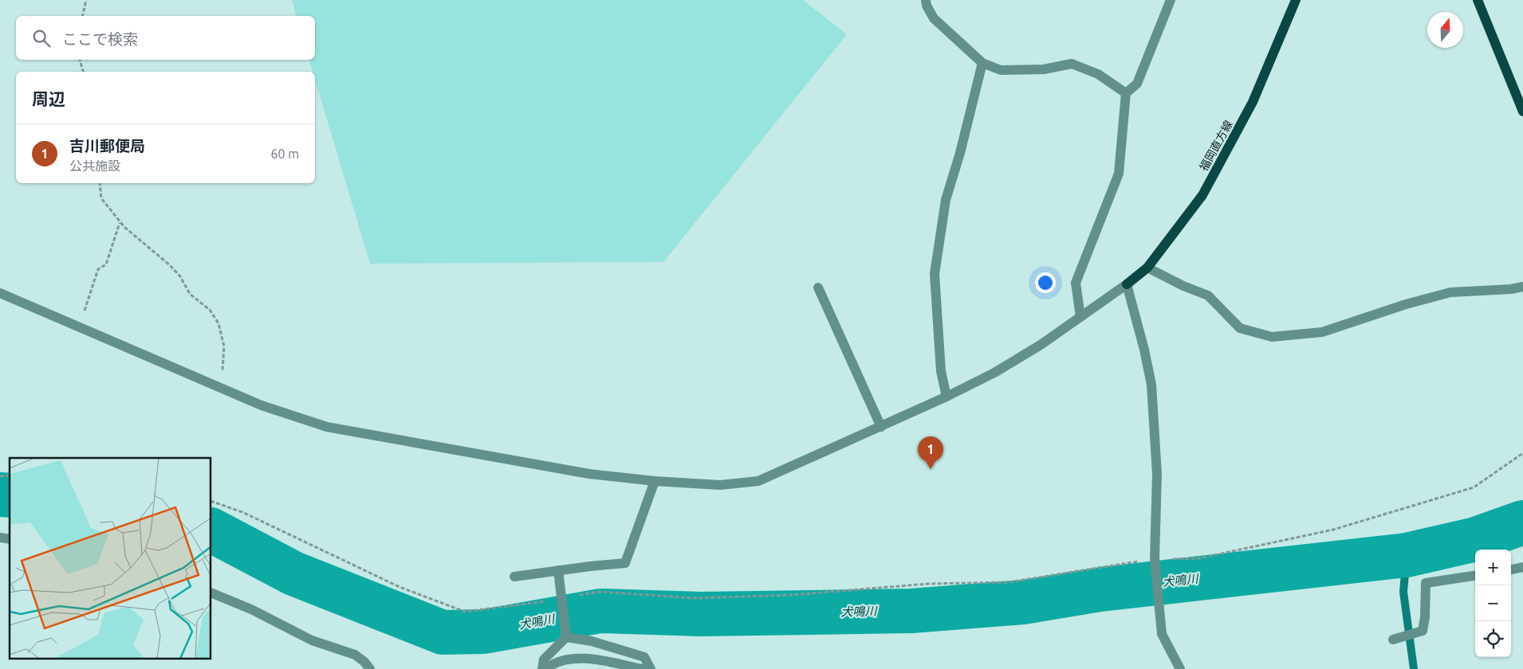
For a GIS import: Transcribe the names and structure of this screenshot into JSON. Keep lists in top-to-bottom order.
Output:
{
  "streets": {
    "main road": ["福岡直方線"]
  },
  "water": ["犬鳴川"],
  "north": "top",
  "page": {
    "search": "ここで検索",
    "heading": "周辺",
    "list": [
      {
        "mark": "1",
        "name": "吉川郵便局",
        "note": "公共施設",
        "value": "60 m"
      }
    ],
    "pins": "1",
    "map_buttons": ["+", "−"]
  }
}
